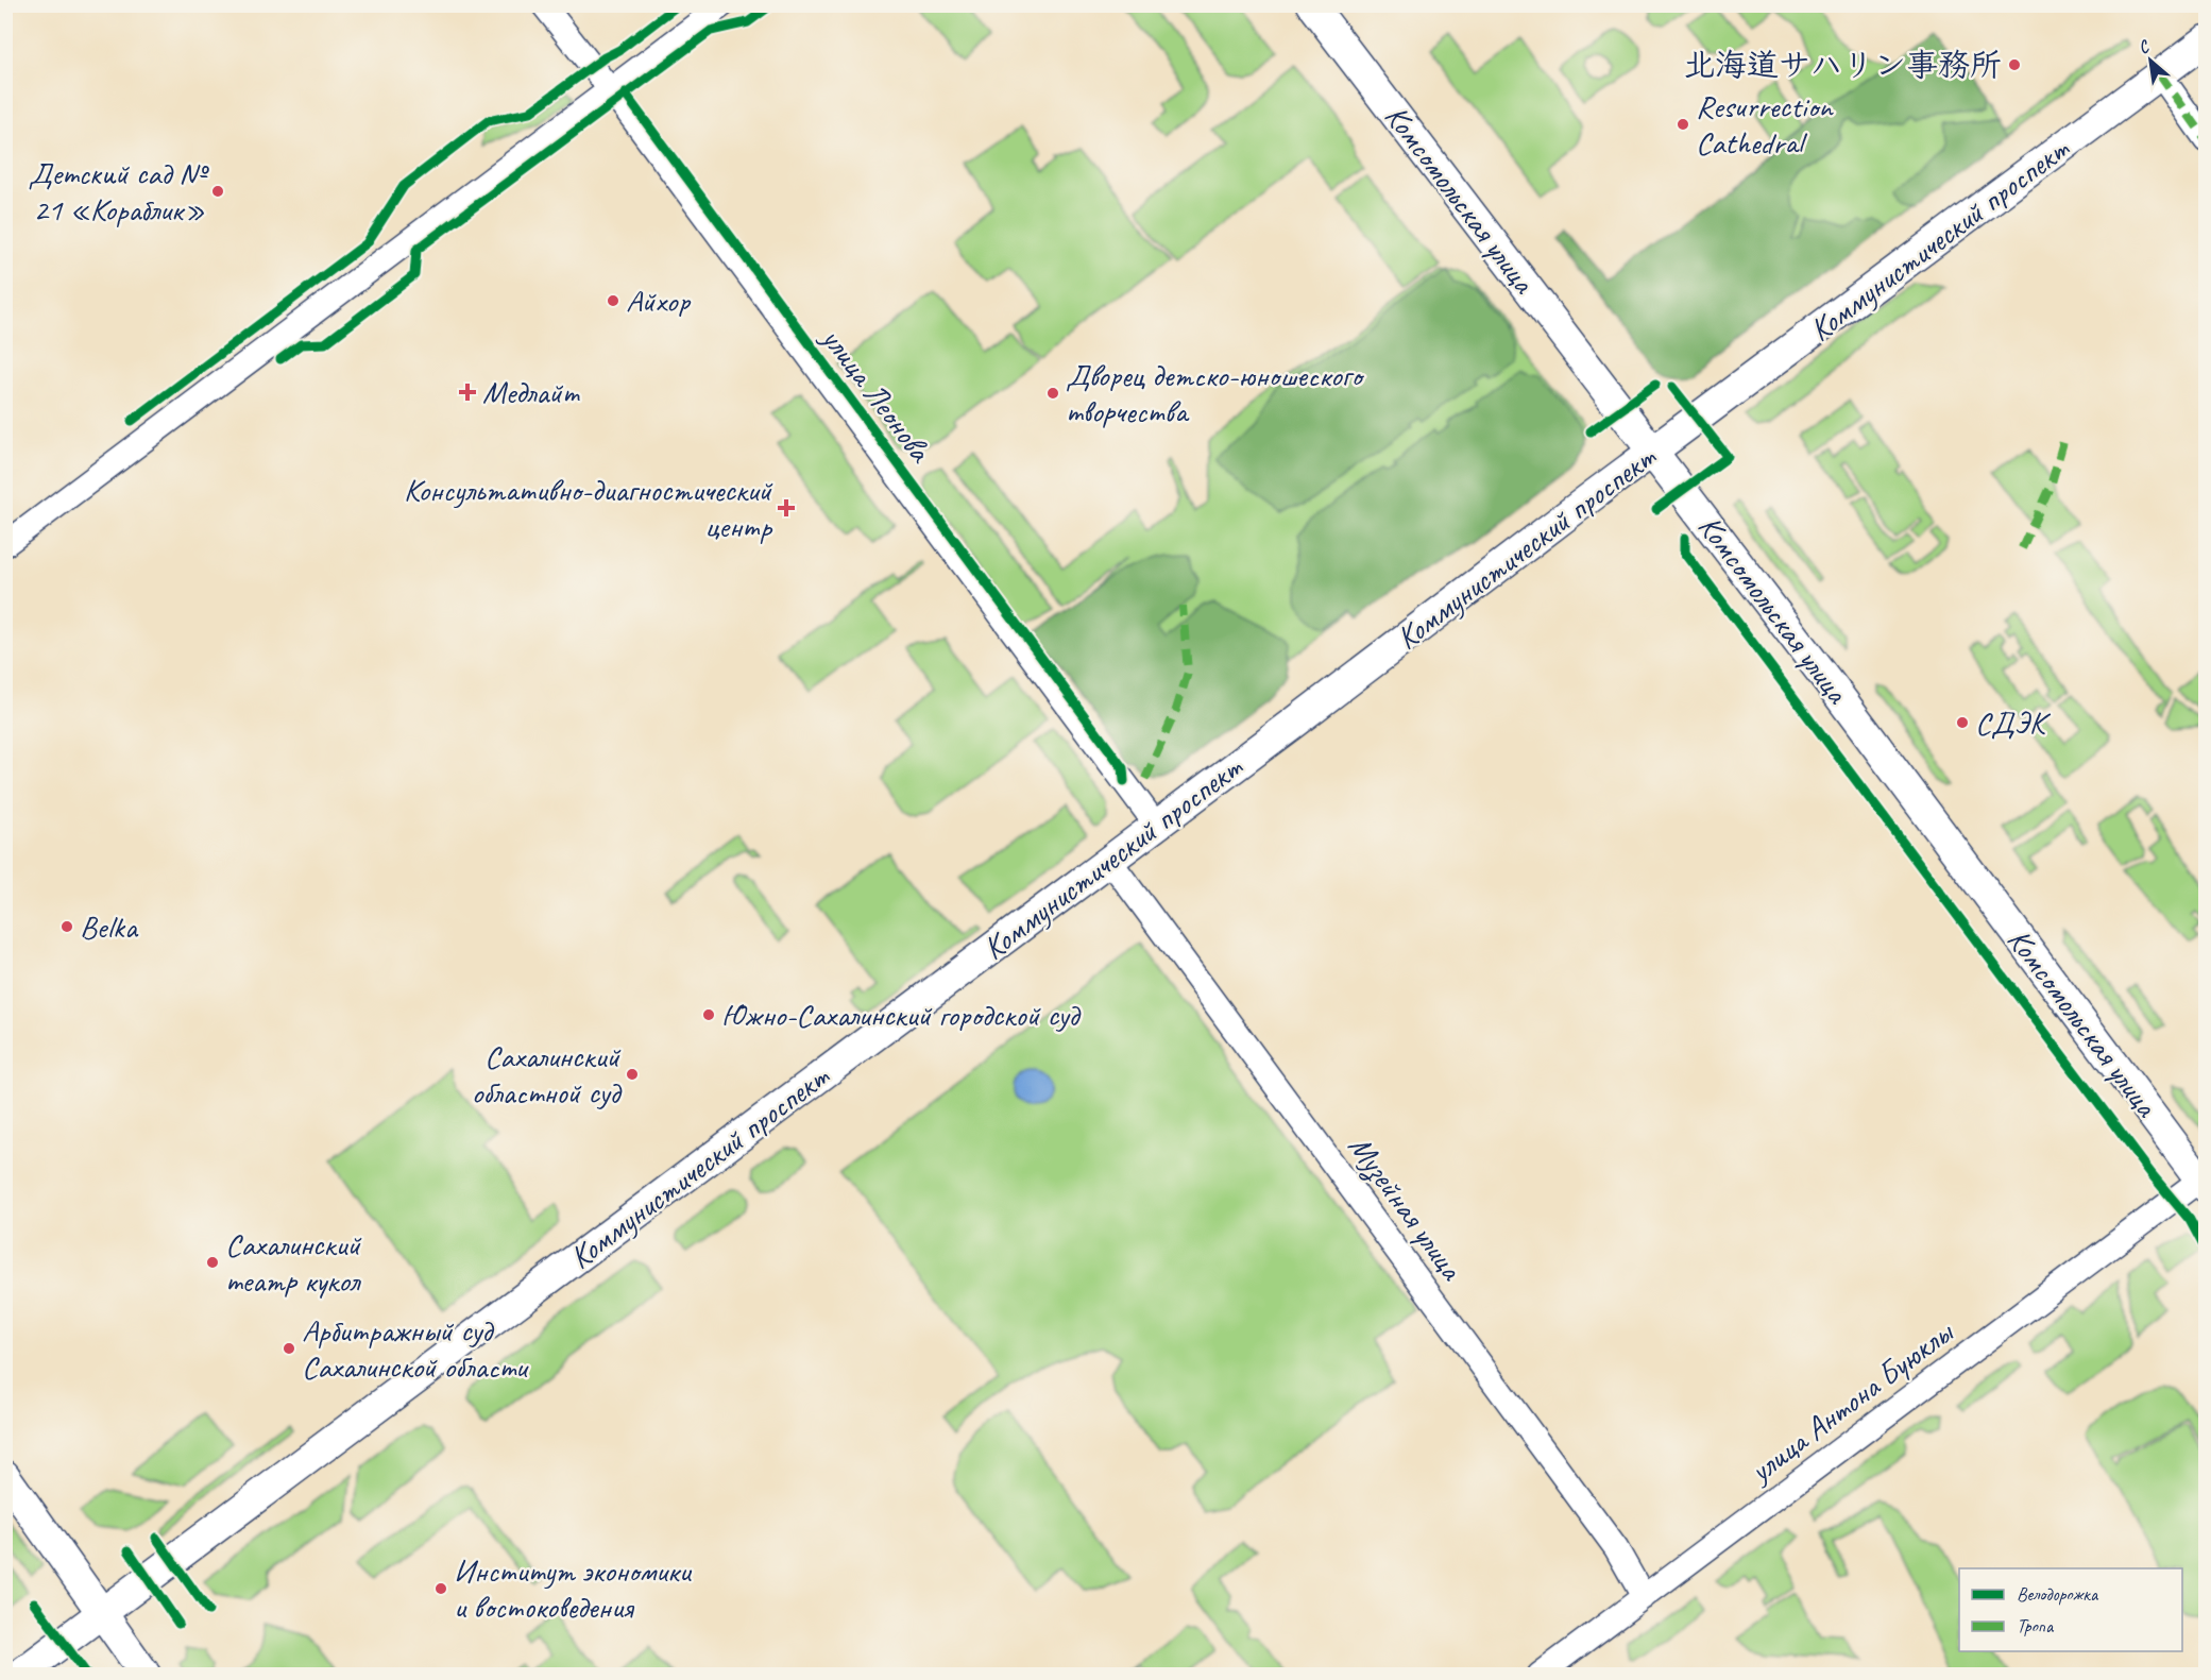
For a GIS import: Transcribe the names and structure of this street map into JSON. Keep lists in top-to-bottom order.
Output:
{
  "streets": {
    "main road": ["Комсомольская улица", "Коммунистический проспект"],
    "street": ["улица Леонова", "Музейная улица", "улица Антона Буюклы"]
  },
  "crossings": [
    ["Комсомольская улица", "Коммунистический проспект"],
    ["Комсомольская улица", "улица Антона Буюклы"],
    ["Коммунистический проспект", "улица Леонова"],
    ["Коммунистический проспект", "Музейная улица"],
    ["Музейная улица", "улица Антона Буюклы"]
  ],
  "places": {
    "other": [
      "北海道サハリン事務所",
      "Resurrection Cathedral",
      "Детский сад № 21 «Кораблик»",
      "Айхор",
      "Дворец детско-юношеского творчества",
      "СДЭК",
      "Belka",
      "Южно-Сахалинский городской суд",
      "Сахалинский областной суд",
      "Сахалинский театр кукол",
      "Арбитражный суд Сахалинской области",
      "Институт экономики и востоковедения"
    ],
    "health": ["Медлайт", "Консультативно-диагностический центр"]
  },
  "legend": ["Велодорожка", "Тропа"],
  "north": "top left"
}
